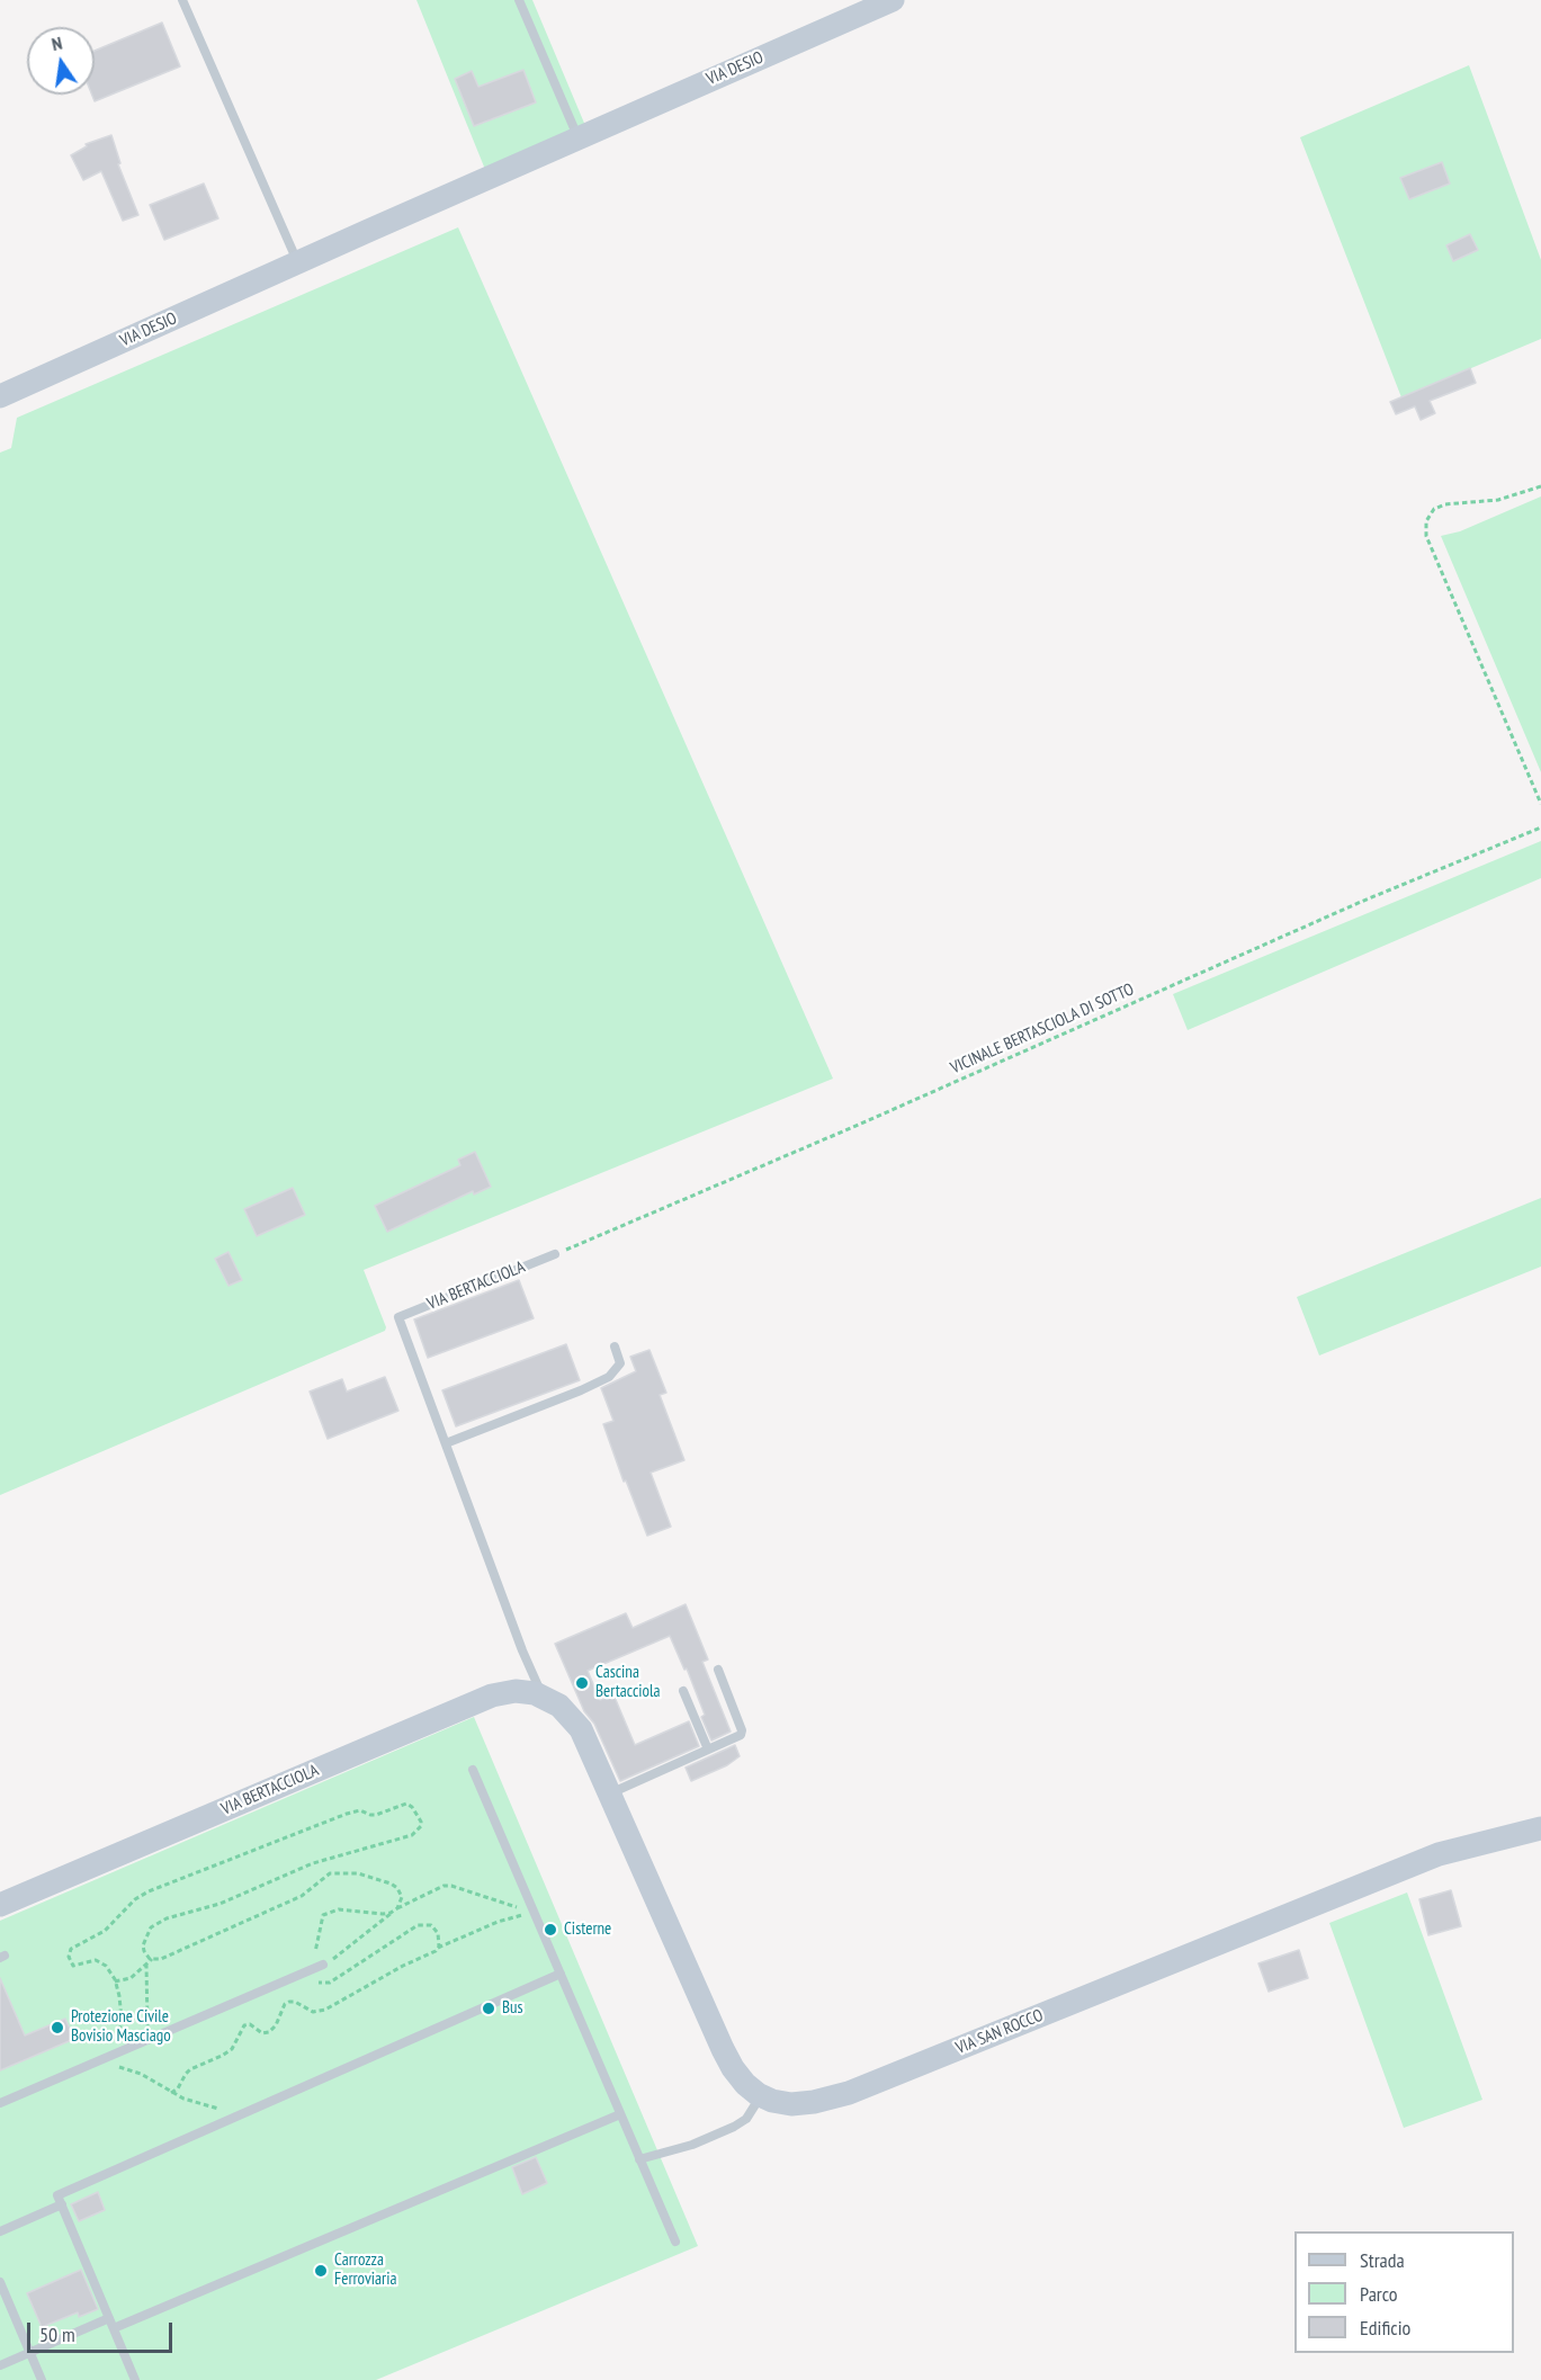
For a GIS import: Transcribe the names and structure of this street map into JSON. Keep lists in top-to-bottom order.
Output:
{
  "streets": {
    "street": ["VIA DESIO", "VIA BERTACCIOLA", "VIA SAN ROCCO"],
    "path": ["VICINALE BERTASCIOLA DI SOTTO"]
  },
  "crossings": [
    ["VICINALE BERTASCIOLA DI SOTTO", "VIA BERTACCIOLA"]
  ],
  "places": [
    "Cascina Bertacciola",
    "Cisterne",
    "Bus",
    "Protezione Civile Bovisio Masciago",
    "Carrozza Ferroviaria"
  ],
  "legend": ["Strada", "Parco", "Edificio"],
  "scale_bar": "50 m",
  "north": "top"
}
